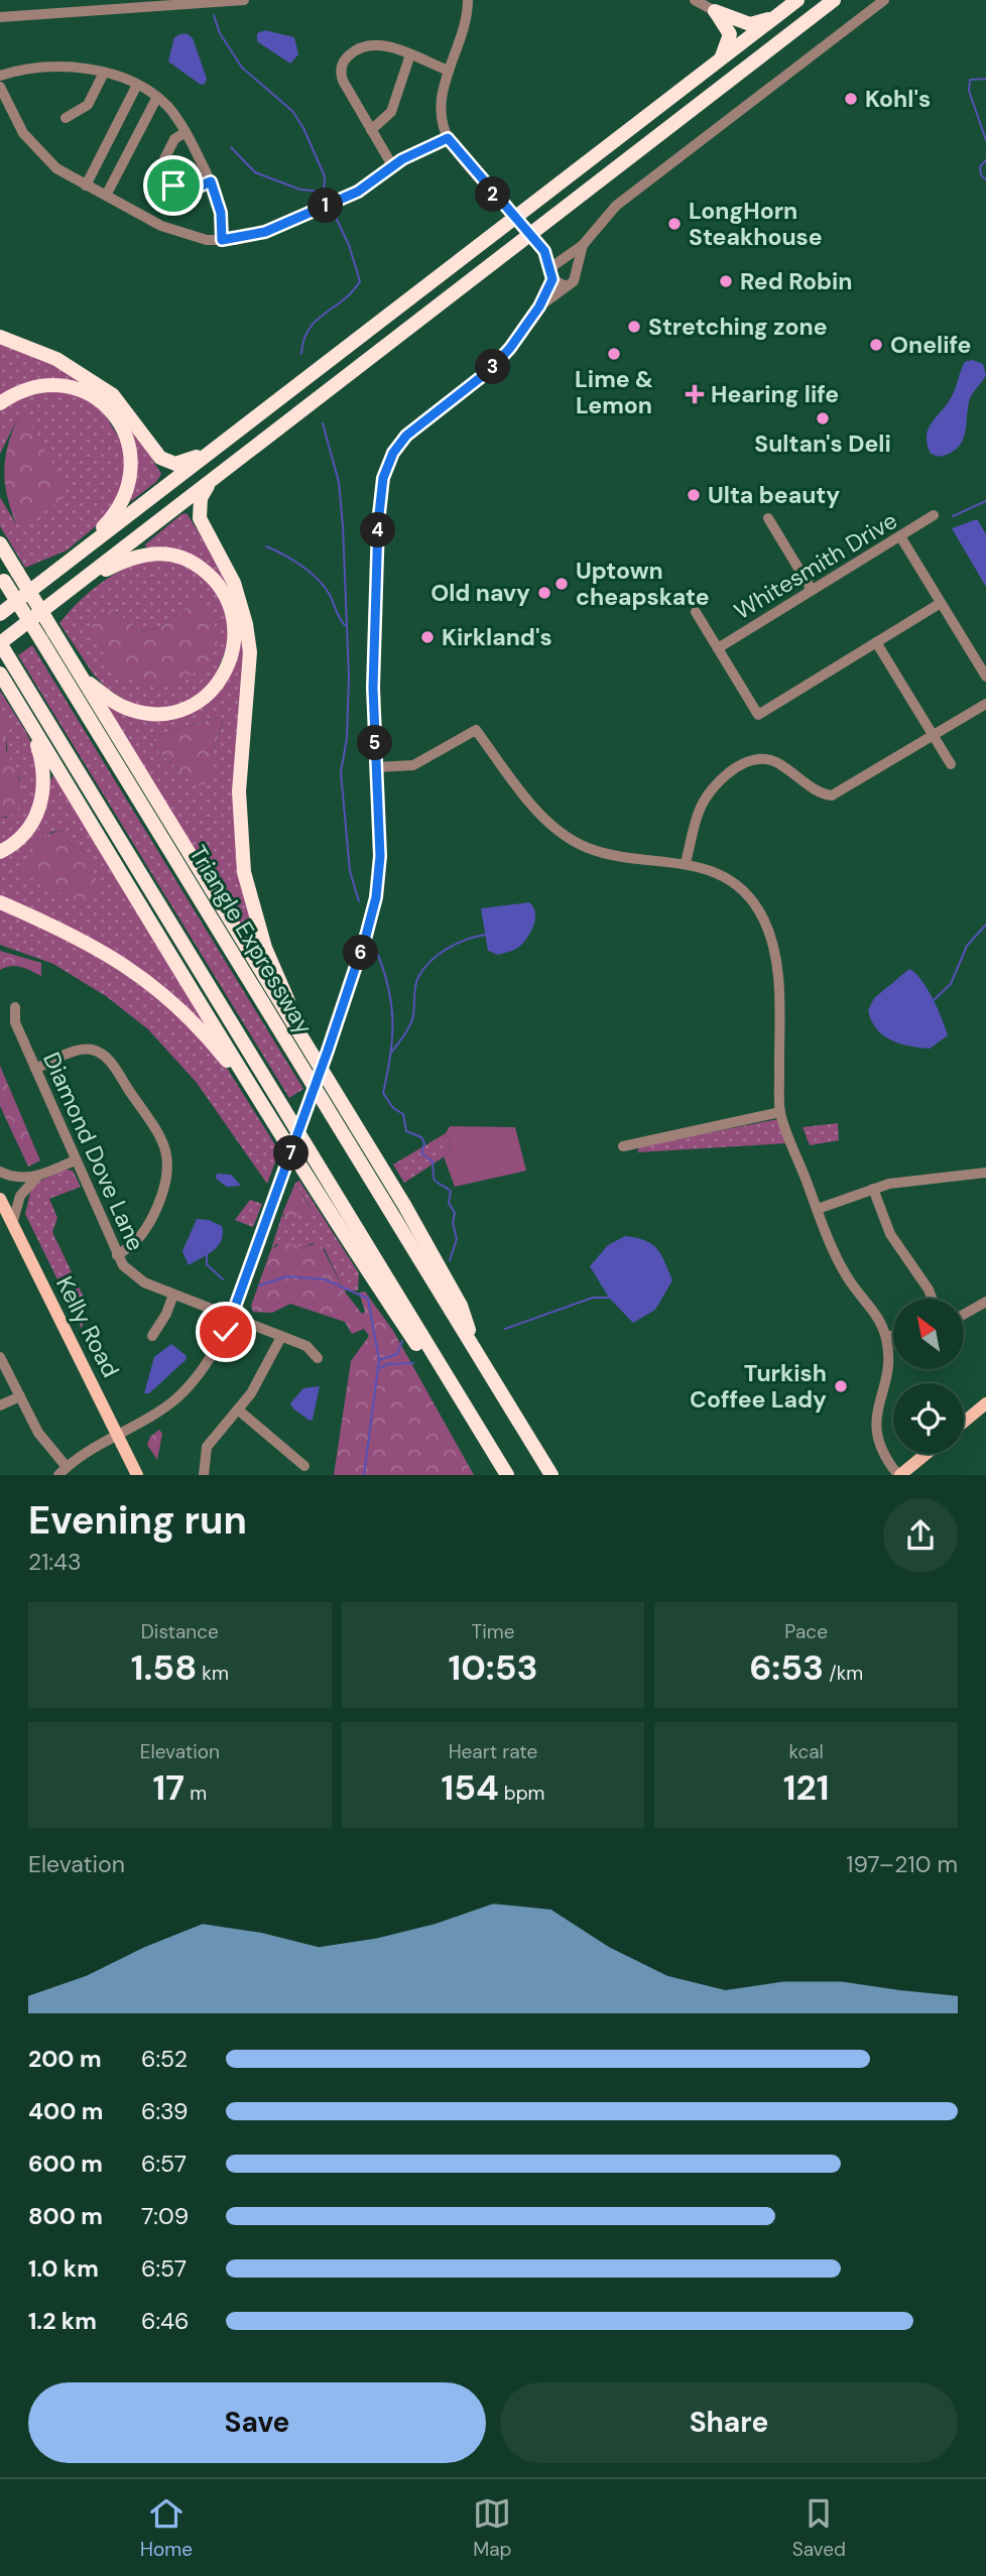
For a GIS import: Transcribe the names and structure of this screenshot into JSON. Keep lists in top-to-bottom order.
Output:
{
  "streets": {
    "highway": ["Triangle Expressway"],
    "main road": ["Kelly Road"],
    "street": ["Whitesmith Drive", "Diamond Dove Lane"]
  },
  "places": {
    "other": [
      "Kohl's",
      "LongHorn Steakhouse",
      "Red Robin",
      "Stretching zone",
      "Onelife",
      "Lime & Lemon",
      "Sultan's Deli",
      "Ulta beauty",
      "Uptown cheapskate",
      "Old navy",
      "Kirkland's",
      "Turkish Coffee Lady"
    ],
    "health": ["Hearing life"]
  },
  "north": "top left",
  "page": {
    "pins": [
      "2",
      "1",
      "3",
      "4",
      "5",
      "6",
      "7"
    ],
    "heading": ["Evening run", "21:43"],
    "stats": [
      ["Distance", "1.58 km"],
      ["Time", "10:53"],
      ["Pace", "6:53 /km"],
      ["Elevation", "17 m"],
      ["Heart rate", "154 bpm"],
      ["kcal", "121"]
    ],
    "chart": ["Elevation", "197–210 m"],
    "list": [
      {
        "name": "200 m",
        "note": "6:52"
      },
      {
        "name": "400 m",
        "note": "6:39"
      },
      {
        "name": "600 m",
        "note": "6:57"
      },
      {
        "name": "800 m",
        "note": "7:09"
      },
      {
        "name": "1.0 km",
        "note": "6:57"
      },
      {
        "name": "1.2 km",
        "note": "6:46"
      }
    ],
    "buttons": ["Save", "Share"],
    "tabs": ["Home", "Map", "Saved"]
  }
}
